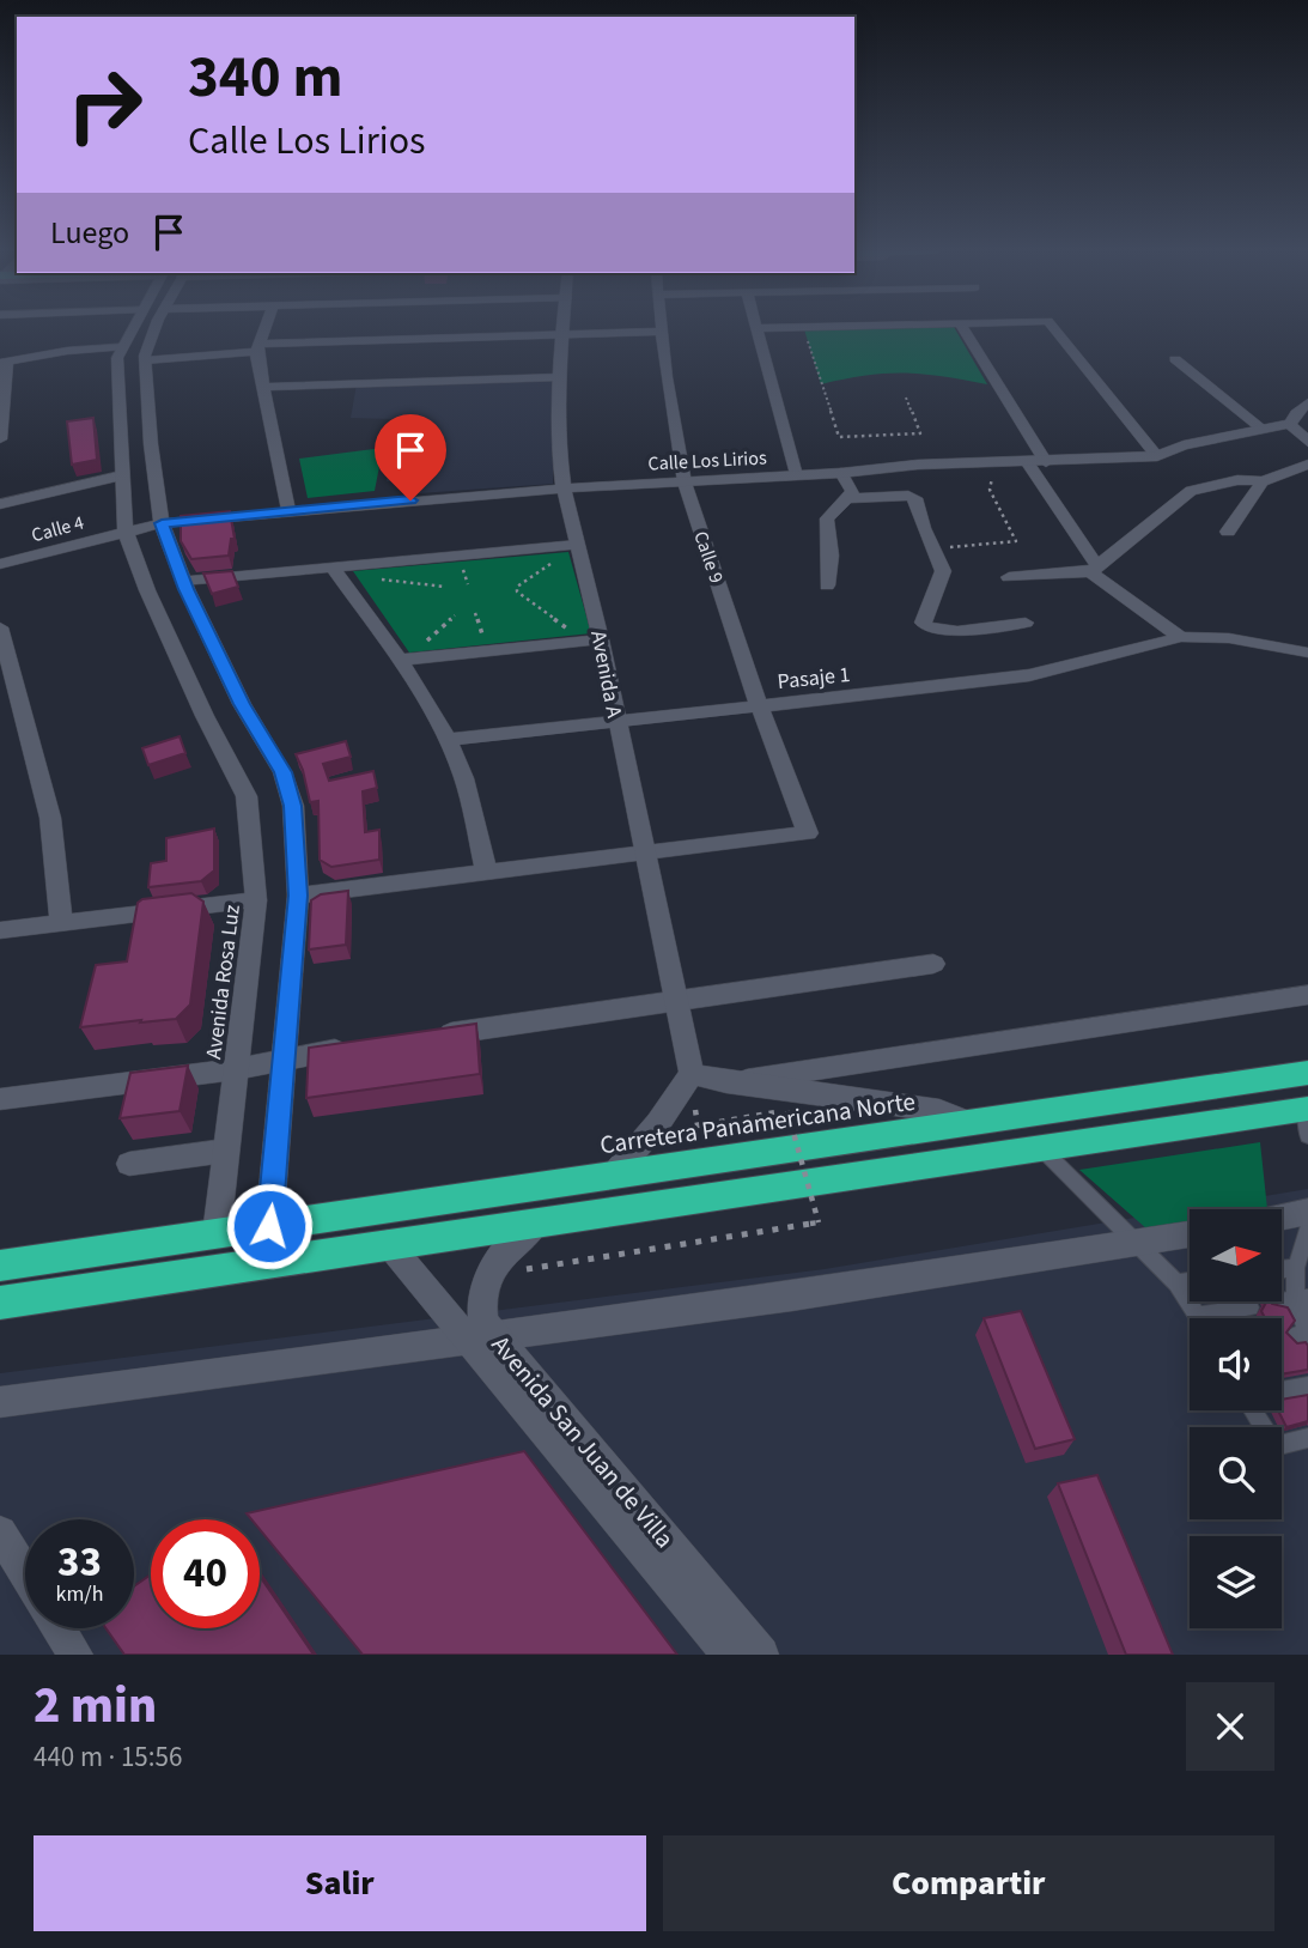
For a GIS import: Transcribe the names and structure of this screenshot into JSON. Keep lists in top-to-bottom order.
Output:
{
  "streets": {
    "highway": ["Carretera Panamericana Norte"],
    "street": [
      "Calle Los Lirios",
      "Calle 4",
      "Calle 9",
      "Avenida A",
      "Pasaje 1",
      "Avenida Rosa Luz",
      "Avenida San Juan de Villa"
    ]
  },
  "crossings": [
    ["Calle Los Lirios", "Calle 4"],
    ["Calle Los Lirios", "Calle 9"],
    ["Calle Los Lirios", "Avenida A"],
    ["Calle Los Lirios", "Avenida Rosa Luz"],
    ["Calle 4", "Avenida Rosa Luz"],
    ["Calle 9", "Avenida A"],
    ["Calle 9", "Pasaje 1"],
    ["Avenida A", "Pasaje 1"],
    ["Avenida Rosa Luz", "Carretera Panamericana Norte"]
  ],
  "north": "right",
  "page": {
    "turn": ["340 m", "Calle Los Lirios"],
    "then": "Luego",
    "speed": "33 km/h",
    "limit": "40",
    "heading": ["2 min", "440 m · 15:56"],
    "buttons": ["Salir", "Compartir"]
  }
}
